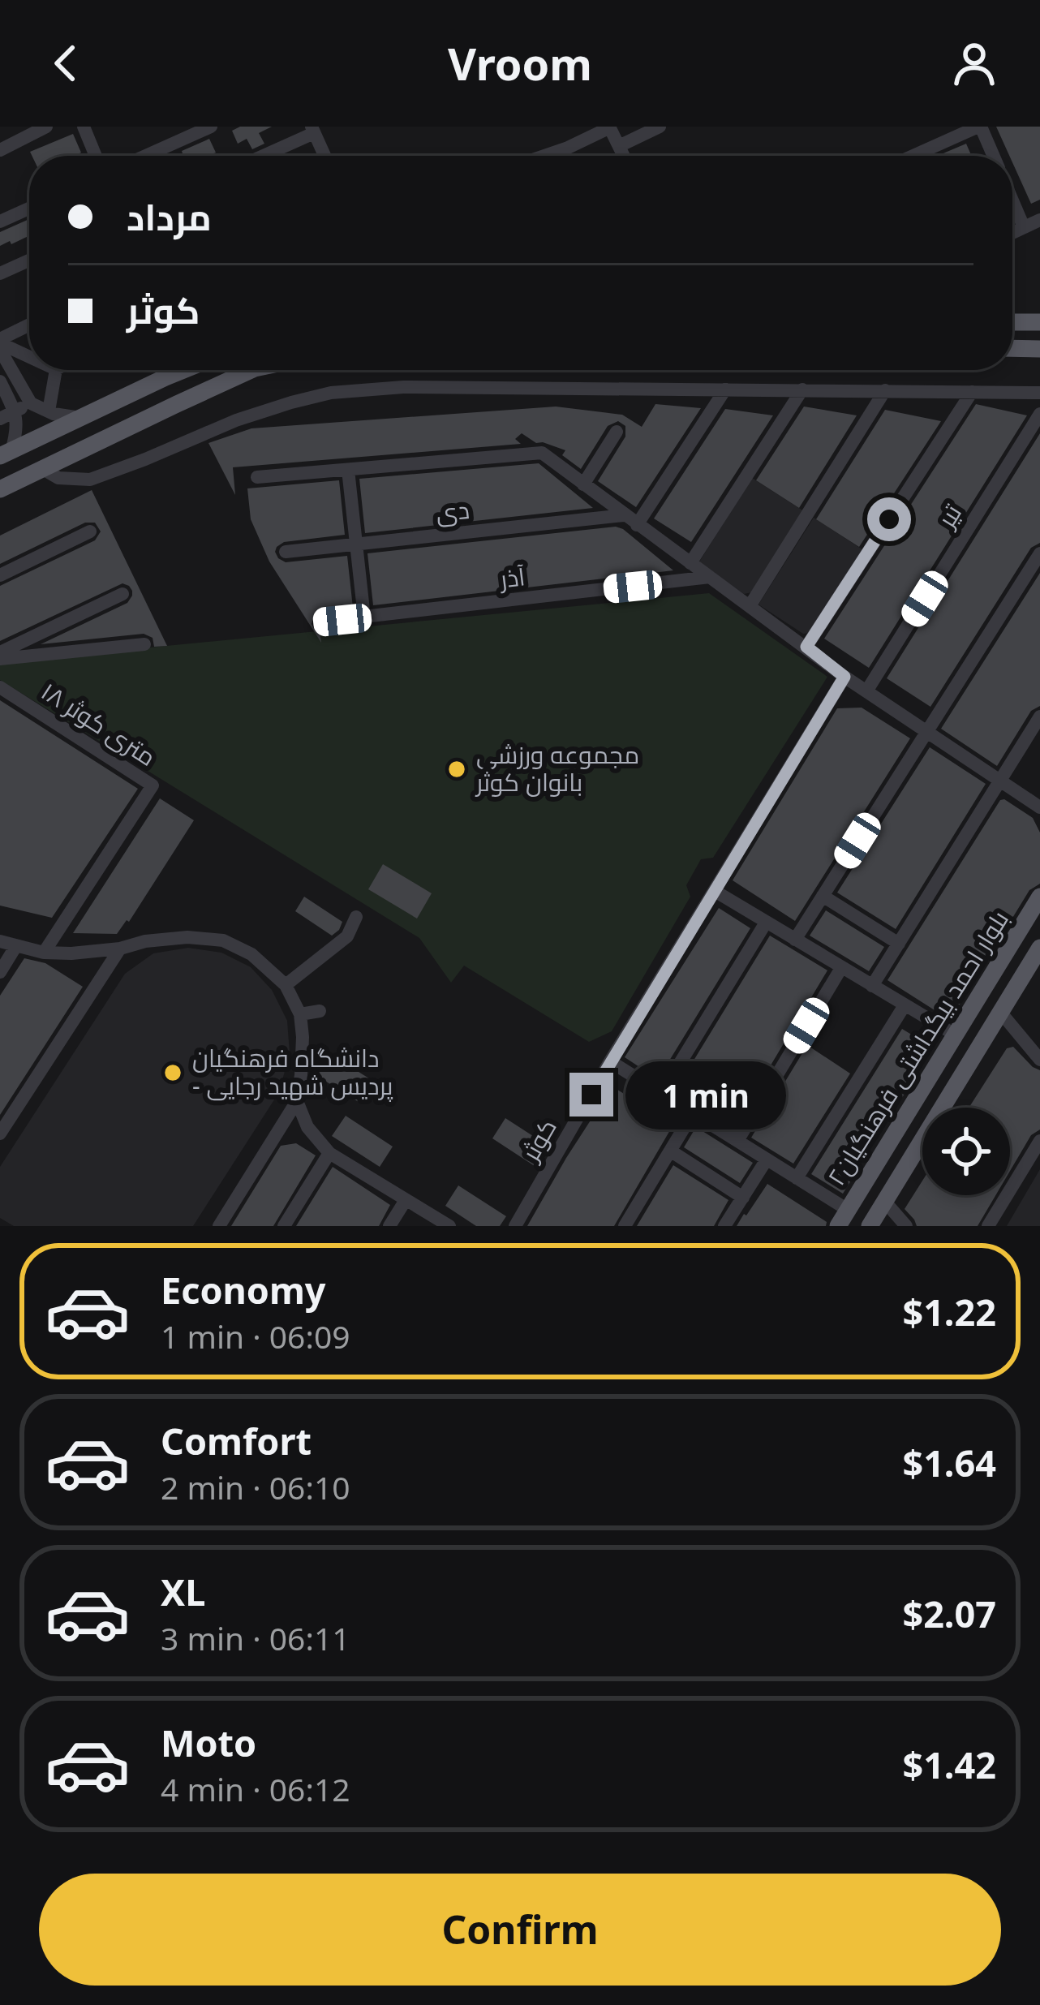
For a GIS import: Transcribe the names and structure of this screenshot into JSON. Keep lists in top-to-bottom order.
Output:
{
  "streets": {
    "main road": ["بلوار احمد بیگداشتی فرهنگیان۲"],
    "street": [
      "دی",
      "تیر",
      "آذر",
      "۱۸ متری کوثر",
      "کوثر"
    ]
  },
  "places": ["مجموعه ورزشی بانوان کوثر", "دانشگاه فرهنگیان - پردیس شهید رجایی"],
  "page": {
    "header": "Vroom",
    "banner": ["مرداد", "کوثر"],
    "bubble": "1 min",
    "list": [
      {
        "name": "Economy",
        "note": "1 min · 06:09",
        "value": "$1.22"
      },
      {
        "name": "Comfort",
        "note": "2 min · 06:10",
        "value": "$1.64"
      },
      {
        "name": "XL",
        "note": "3 min · 06:11",
        "value": "$2.07"
      },
      {
        "name": "Moto",
        "note": "4 min · 06:12",
        "value": "$1.42"
      }
    ],
    "buttons": "Confirm"
  }
}
